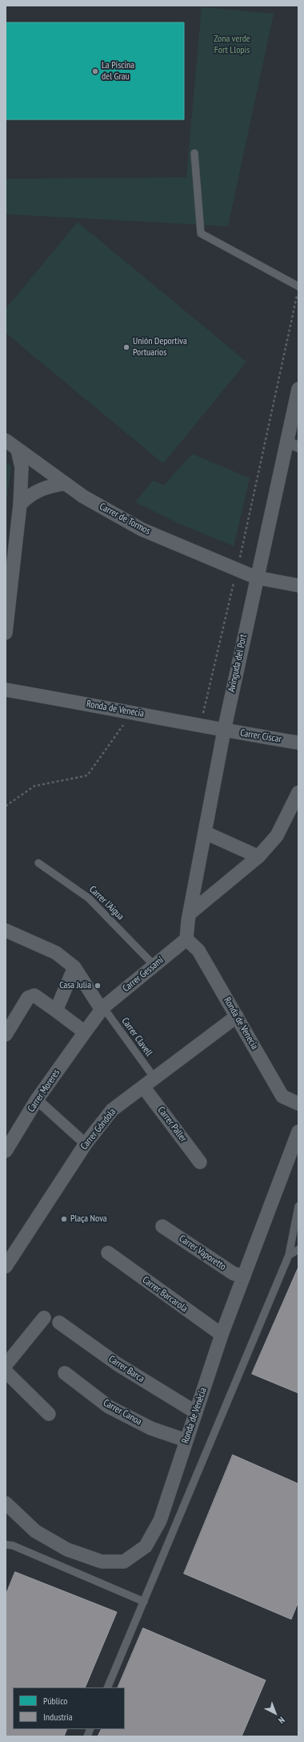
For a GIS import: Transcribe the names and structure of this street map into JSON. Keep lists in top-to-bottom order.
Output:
{
  "streets": {
    "street": [
      "Carrer de Tormos",
      "Avinguda del Port",
      "Ronda de Venecia",
      "Carrer Císcar",
      "Carrer Gessamí",
      "Carrer Moreres",
      "Carrer Paller",
      "Carrer Góndola",
      "Carrer Vaporetto",
      "Carrer Barcarola",
      "Carrer Barca",
      "Carrer Canoa",
      "Ronda de Venècia"
    ],
    "lane": ["Carrer l'Aigua", "Carrer Clavell"]
  },
  "crossings": [
    ["Carrer de Tormos", "Avinguda del Port"],
    ["Avinguda del Port", "Ronda de Venecia"],
    ["Avinguda del Port", "Carrer Císcar"],
    ["Avinguda del Port", "Carrer Gessamí"],
    ["Ronda de Venecia", "Carrer Císcar"],
    ["Ronda de Venecia", "Carrer Gessamí"],
    ["Ronda de Venecia", "Carrer Góndola"],
    ["Carrer l'Aigua", "Carrer Gessamí"],
    ["Carrer Gessamí", "Carrer Clavell"],
    ["Carrer Gessamí", "Carrer Moreres"],
    ["Carrer Clavell", "Carrer Góndola"],
    ["Carrer Paller", "Carrer Góndola"],
    ["Carrer Vaporetto", "Ronda de Venècia"],
    ["Carrer Barcarola", "Ronda de Venècia"],
    ["Carrer Barca", "Ronda de Venècia"],
    ["Carrer Canoa", "Ronda de Venècia"]
  ],
  "parks": ["Zona verde Fort Llopis"],
  "places": [
    "La Piscina del Grau",
    "Unión Deportiva Portuarios",
    "Casa Julia",
    "Plaça Nova"
  ],
  "legend": ["Público", "Industria"],
  "north": "bottom right"
}
